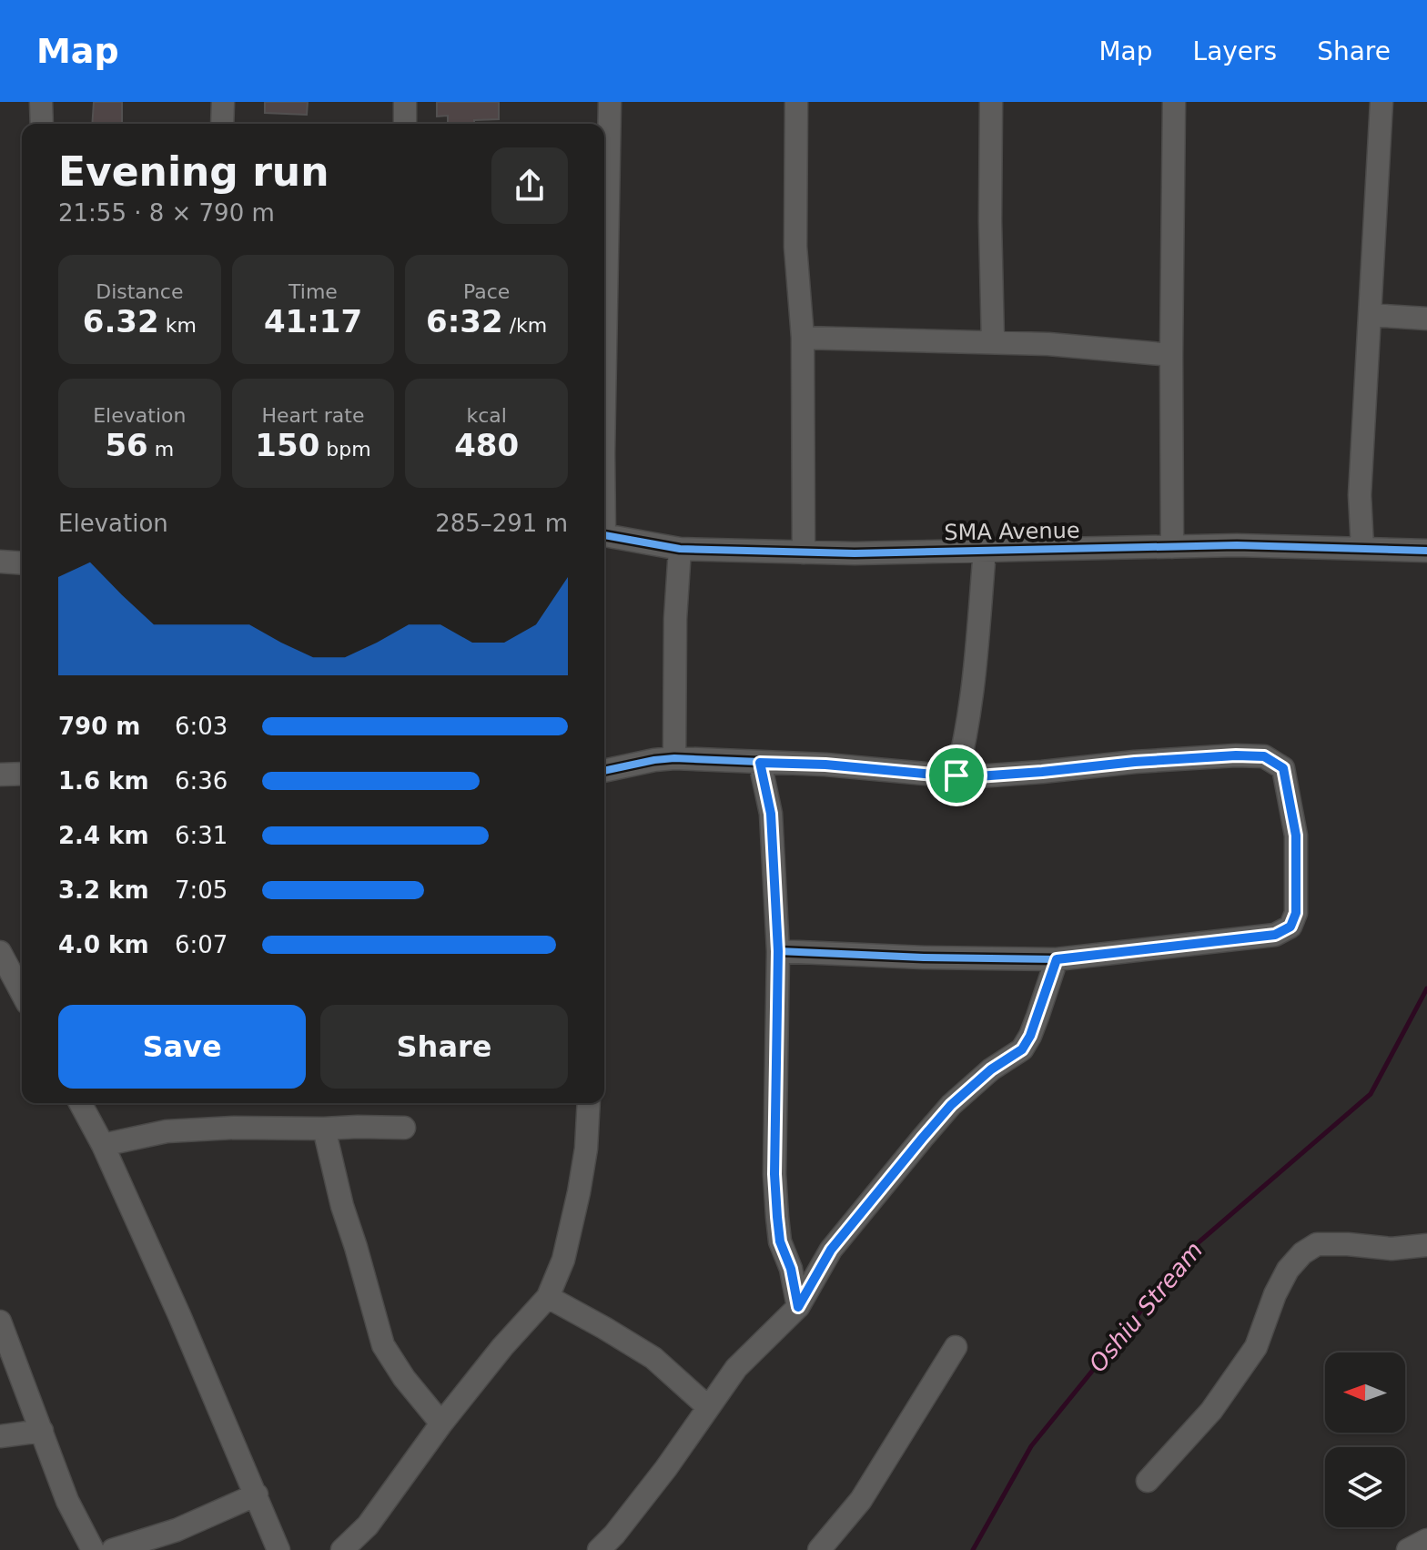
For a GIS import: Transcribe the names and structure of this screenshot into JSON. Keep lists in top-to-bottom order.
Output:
{
  "streets": {
    "street": ["SMA Avenue"]
  },
  "water": ["Oshiu Stream"],
  "north": "left",
  "page": {
    "header": "Map",
    "nav": ["Map", "Layers", "Share"],
    "heading": ["Evening run", "21:55 · 8 × 790 m"],
    "stats": [
      ["Distance", "6.32 km"],
      ["Time", "41:17"],
      ["Pace", "6:32 /km"],
      ["Elevation", "56 m"],
      ["Heart rate", "150 bpm"],
      ["kcal", "480"]
    ],
    "chart": ["Elevation", "285–291 m"],
    "list": [
      {
        "name": "790 m",
        "note": "6:03"
      },
      {
        "name": "1.6 km",
        "note": "6:36"
      },
      {
        "name": "2.4 km",
        "note": "6:31"
      },
      {
        "name": "3.2 km",
        "note": "7:05"
      },
      {
        "name": "4.0 km",
        "note": "6:07"
      }
    ],
    "buttons": ["Save", "Share"]
  }
}
